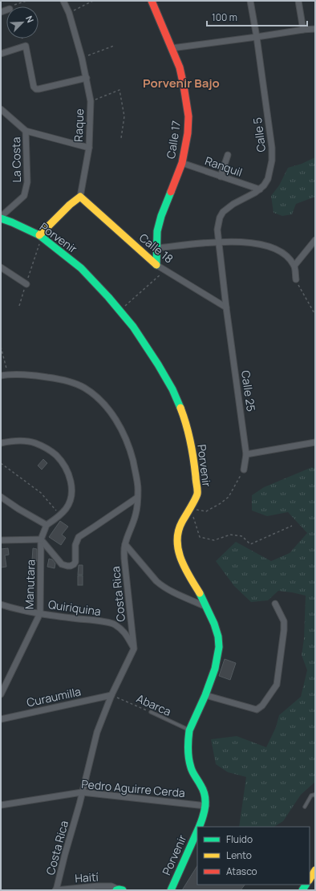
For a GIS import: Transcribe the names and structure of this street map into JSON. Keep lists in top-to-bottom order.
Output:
{
  "streets": {
    "street": [
      "Raque",
      "Calle 5",
      "Calle 17",
      "La Costa",
      "Ranquil",
      "Porvenir",
      "Calle 18",
      "Calle 25",
      "Manutara",
      "Costa Rica",
      "Quiriquina",
      "Curaumilla",
      "Pedro Aguirre Cerda",
      "Haití"
    ],
    "lane": ["Abarca"]
  },
  "crossings": [
    ["Raque", "Calle 18"],
    ["Calle 5", "Ranquil"],
    ["Calle 5", "Calle 25"],
    ["Calle 17", "Ranquil"],
    ["Calle 17", "Calle 18"],
    ["La Costa", "Porvenir"],
    ["Porvenir", "Abarca"],
    ["Porvenir", "Pedro Aguirre Cerda"],
    ["Calle 18", "Calle 25"],
    ["Manutara", "Quiriquina"],
    ["Costa Rica", "Quiriquina"],
    ["Costa Rica", "Curaumilla"],
    ["Costa Rica", "Abarca"],
    ["Costa Rica", "Pedro Aguirre Cerda"],
    ["Costa Rica", "Haití"],
    ["Curaumilla", "Abarca"]
  ],
  "districts": ["Porvenir Bajo"],
  "legend": ["Fluido", "Lento", "Atasco"],
  "scale_bar": "100 m",
  "north": "top right"
}
